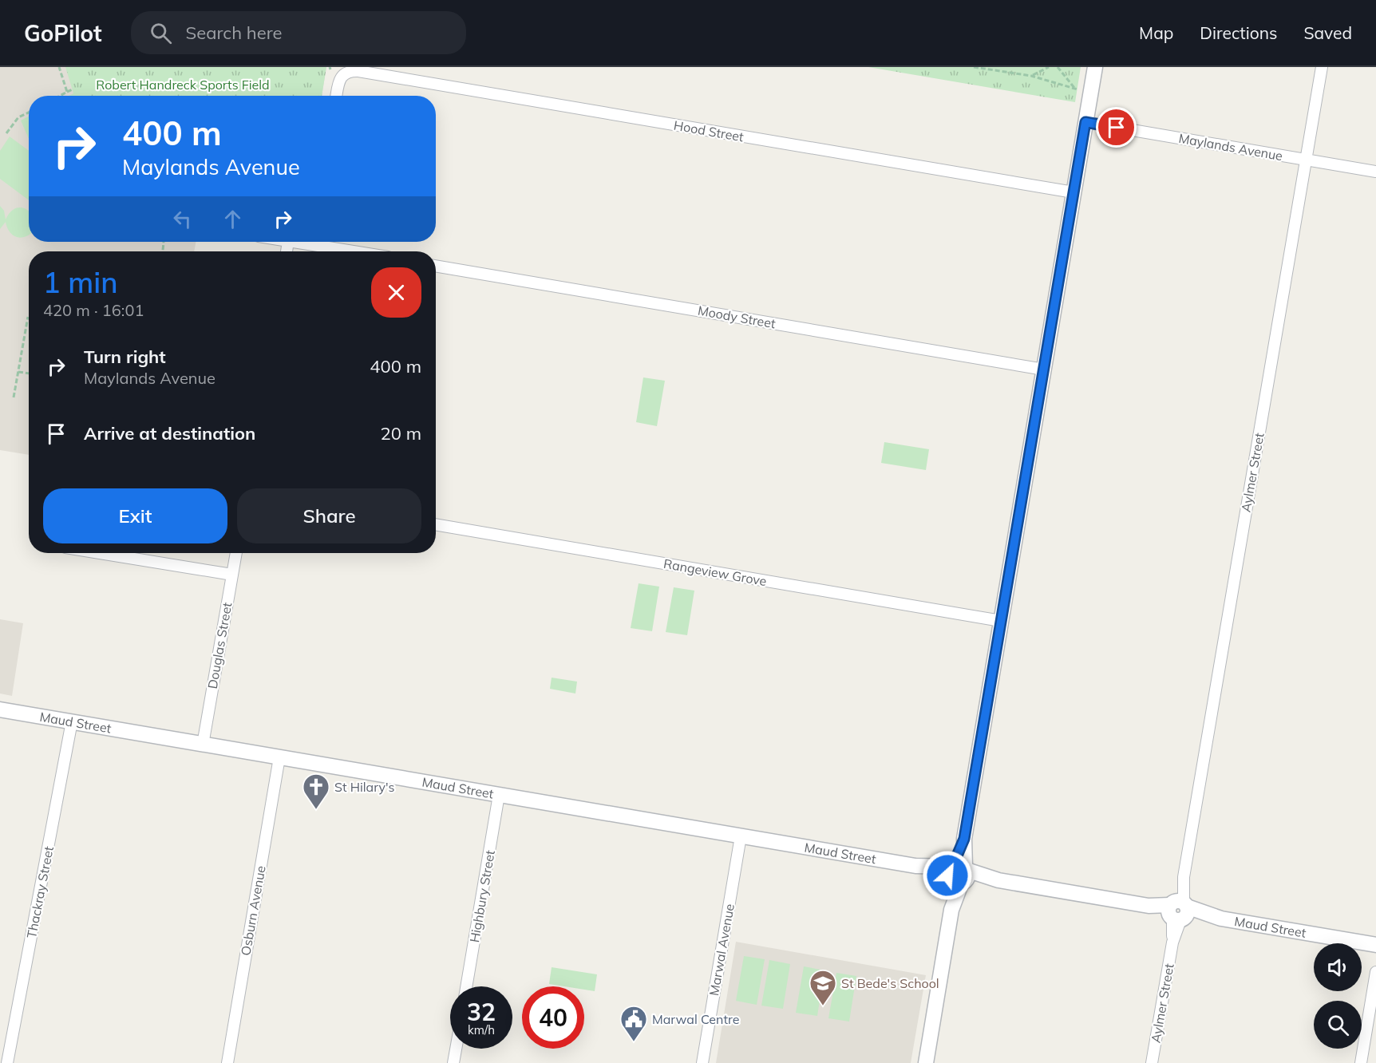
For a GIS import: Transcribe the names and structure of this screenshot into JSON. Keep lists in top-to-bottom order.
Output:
{
  "streets": {
    "street": [
      "Hood Street",
      "Maylands Avenue",
      "Moody Street",
      "Aylmer Street",
      "Rangeview Grove",
      "Douglas Street",
      "Maud Street",
      "Thackray Street",
      "Highbury Street",
      "Osburn Avenue",
      "Marwal Avenue"
    ]
  },
  "crossings": [
    ["Maylands Avenue", "Aylmer Street"],
    ["Aylmer Street", "Maud Street"],
    ["Douglas Street", "Maud Street"],
    ["Maud Street", "Thackray Street"],
    ["Maud Street", "Highbury Street"],
    ["Maud Street", "Osburn Avenue"],
    ["Maud Street", "Marwal Avenue"]
  ],
  "parks": ["Robert Handreck Sports Field"],
  "places": {
    "church": ["St Hilary's"],
    "school or university": ["St Bede's School"],
    "public building": ["Marwal Centre"]
  },
  "page": {
    "header": "GoPilot",
    "search": "Search here",
    "nav": ["Map", "Directions", "Saved"],
    "turn": ["400 m", "Maylands Avenue"],
    "heading": ["1 min", "420 m · 16:01"],
    "list": [
      {
        "name": "Turn right",
        "note": "Maylands Avenue",
        "value": "400 m"
      },
      {
        "name": "Arrive at destination",
        "value": "20 m"
      }
    ],
    "buttons": ["Exit", "Share"],
    "speed": "32 km/h",
    "limit": "40"
  }
}
